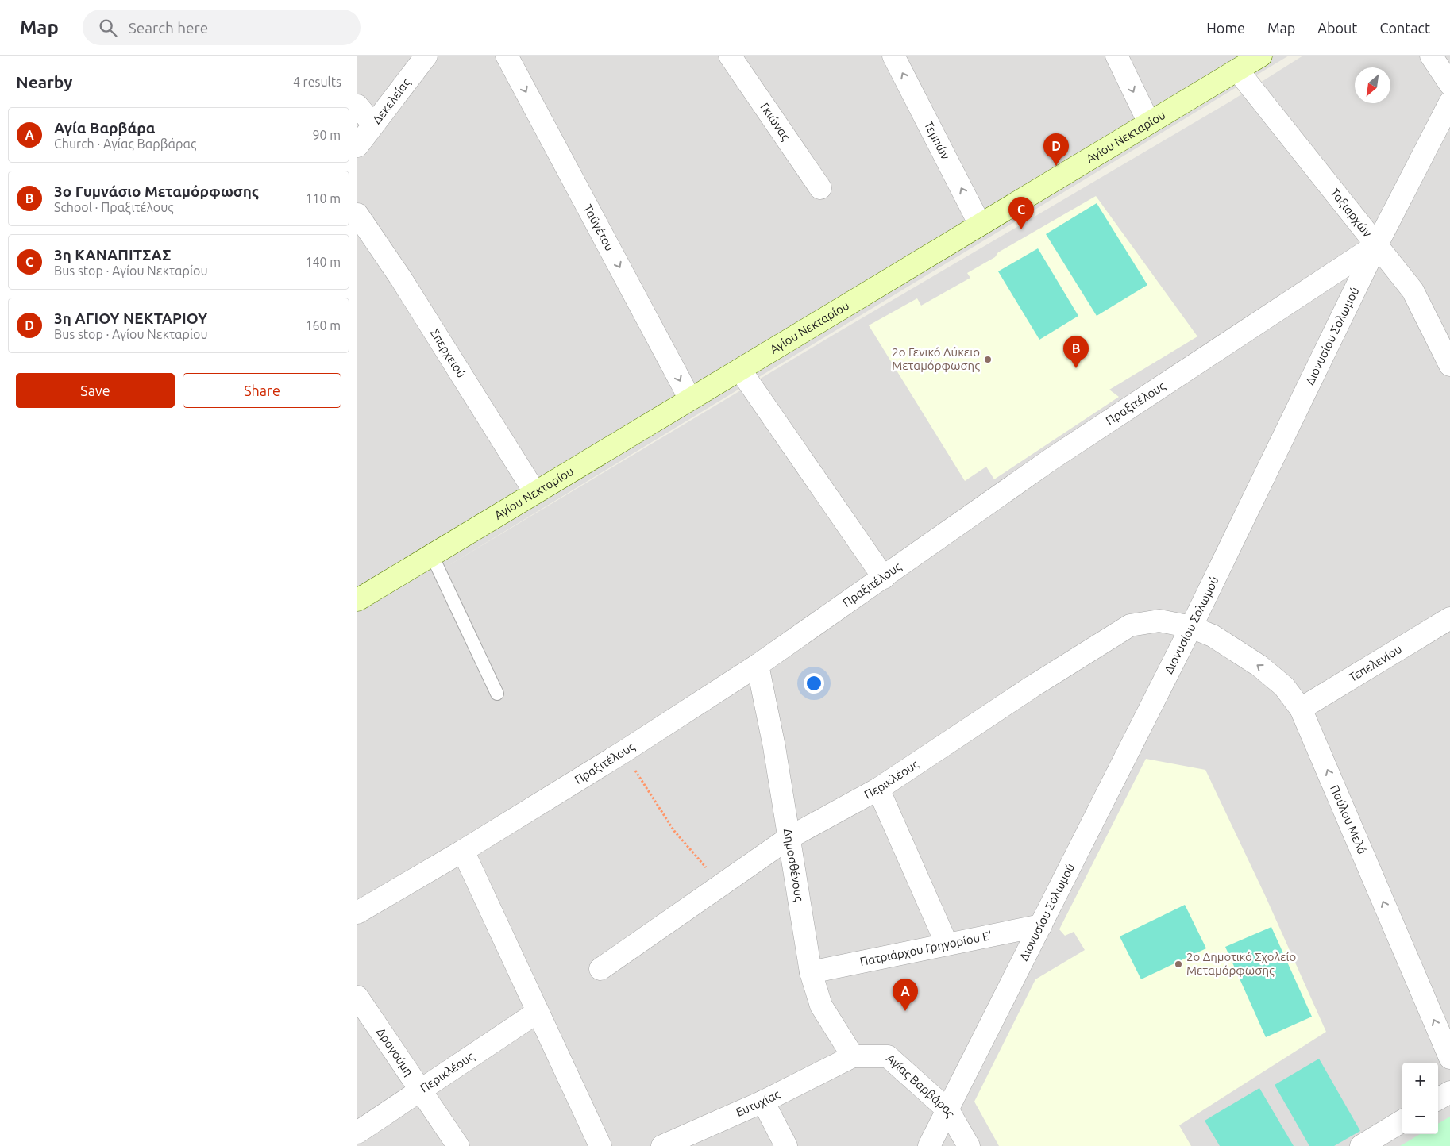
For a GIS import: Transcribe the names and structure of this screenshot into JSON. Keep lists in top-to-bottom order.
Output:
{
  "streets": {
    "street": [
      "Δεκελείας",
      "Γκιώνας",
      "Αγίου Νεκταρίου",
      "Τεμπών",
      "Ταξιαρχών",
      "Ταϋγέτου",
      "Διονυσίου Σολωμού",
      "Σπερχειού",
      "Πραξιτέλους",
      "Τεπελενίου",
      "Περικλέους",
      "Παύλου Μελά",
      "Δημοσθένους",
      "Πατριάρχου Γρηγορίου Ε'",
      "Δραγούμη",
      "Αγίας Βαρβάρας",
      "Ευτυχίας"
    ]
  },
  "crossings": [
    ["Αγίου Νεκταρίου", "Τεμπών"],
    ["Αγίου Νεκταρίου", "Ταξιαρχών"],
    ["Αγίου Νεκταρίου", "Ταϋγέτου"],
    ["Αγίου Νεκταρίου", "Σπερχειού"],
    ["Ταξιαρχών", "Διονυσίου Σολωμού"],
    ["Ταξιαρχών", "Πραξιτέλους"],
    ["Διονυσίου Σολωμού", "Πραξιτέλους"],
    ["Διονυσίου Σολωμού", "Περικλέους"],
    ["Διονυσίου Σολωμού", "Παύλου Μελά"],
    ["Διονυσίου Σολωμού", "Πατριάρχου Γρηγορίου Ε'"],
    ["Διονυσίου Σολωμού", "Αγίας Βαρβάρας"],
    ["Πραξιτέλους", "Δημοσθένους"],
    ["Τεπελενίου", "Παύλου Μελά"],
    ["Περικλέους", "Παύλου Μελά"],
    ["Περικλέους", "Δημοσθένους"],
    ["Περικλέους", "Δραγούμη"],
    ["Δημοσθένους", "Πατριάρχου Γρηγορίου Ε'"],
    ["Δημοσθένους", "Αγίας Βαρβάρας"],
    ["Δημοσθένους", "Ευτυχίας"],
    ["Αγίας Βαρβάρας", "Ευτυχίας"]
  ],
  "one_way": ["Τεμπών", "Ταϋγέτου", "Παύλου Μελά"],
  "places": ["2ο Γενικό Λύκειο Μεταμόρφωσης", "2ο Δημοτικό Σχολείο Μεταμόρφωσης"],
  "north": "bottom left",
  "page": {
    "header": "Map",
    "search": "Search here",
    "nav": [
      "Home",
      "Map",
      "About",
      "Contact"
    ],
    "heading": ["Nearby", "4 results"],
    "list": [
      {
        "mark": "A",
        "name": "Αγία Βαρβάρα",
        "note": "Church · Αγίας Βαρβάρας",
        "value": "90 m"
      },
      {
        "mark": "B",
        "name": "3ο Γυμνάσιο Μεταμόρφωσης",
        "note": "School · Πραξιτέλους",
        "value": "110 m"
      },
      {
        "mark": "C",
        "name": "3η ΚΑΝΑΠΙΤΣΑΣ",
        "note": "Bus stop · Αγίου Νεκταρίου",
        "value": "140 m"
      },
      {
        "mark": "D",
        "name": "3η ΑΓΙΟΥ ΝΕΚΤΑΡΙΟΥ",
        "note": "Bus stop · Αγίου Νεκταρίου",
        "value": "160 m"
      }
    ],
    "pins": [
      "D",
      "C",
      "B",
      "A"
    ],
    "buttons": ["Save", "Share"],
    "map_buttons": ["+", "−"]
  }
}
